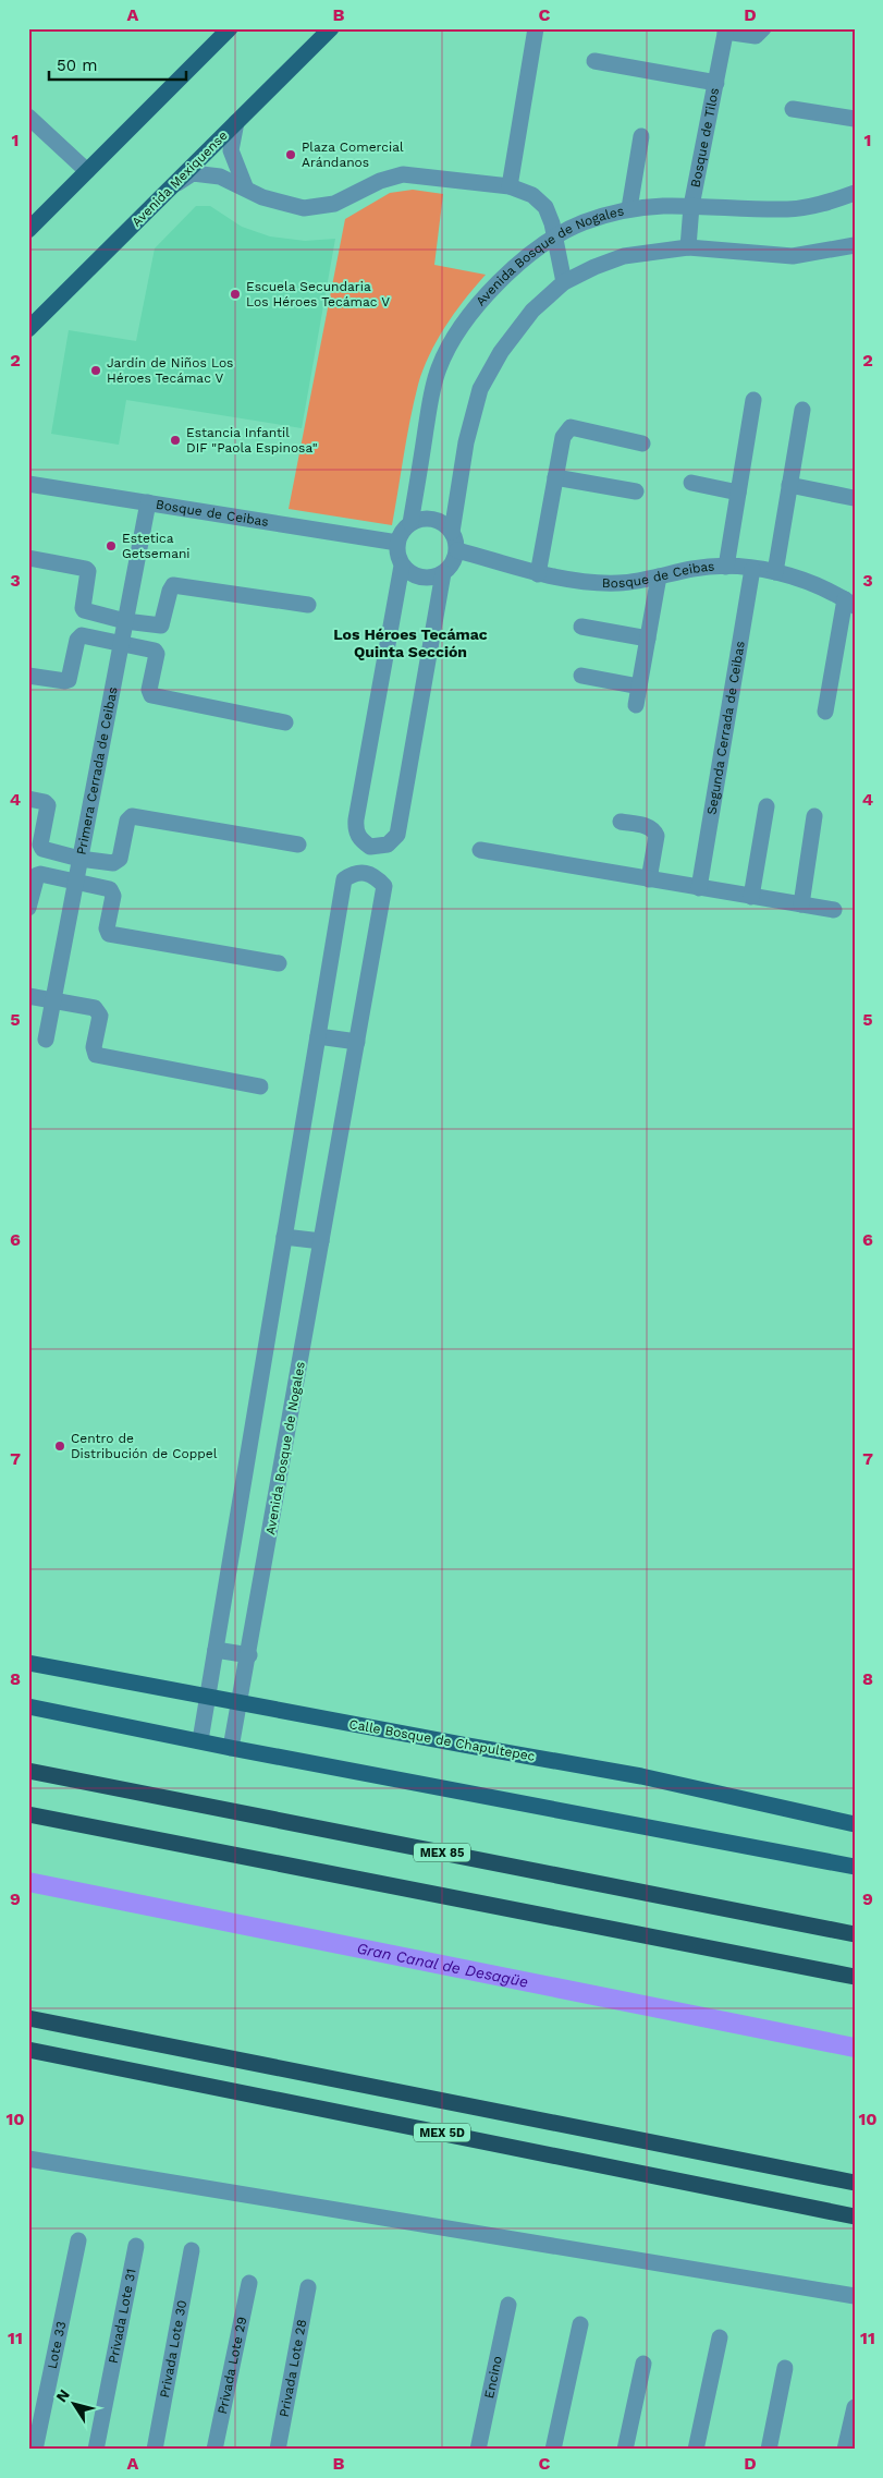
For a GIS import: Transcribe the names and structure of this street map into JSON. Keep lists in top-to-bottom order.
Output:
{
  "streets": {
    "highway": ["MEX 85", "MEX 5D"],
    "main road": ["Avenida Mexiquense", "Calle Bosque de Chapultepec"],
    "street": [
      "Bosque de Tilos",
      "Avenida Bosque de Nogales",
      "Bosque de Ceibas",
      "Segunda Cerrada de Ceibas",
      "Primera Cerrada de Ceibas",
      "Privada Lote 31",
      "Lote 33",
      "Privada Lote 30",
      "Privada Lote 29",
      "Privada Lote 28",
      "Encino"
    ]
  },
  "crossings": [
    ["Bosque de Tilos", "Avenida Bosque de Nogales"],
    ["Avenida Bosque de Nogales", "Bosque de Ceibas"],
    ["Avenida Bosque de Nogales", "Calle Bosque de Chapultepec"],
    ["Bosque de Ceibas", "Segunda Cerrada de Ceibas"],
    ["Bosque de Ceibas", "Primera Cerrada de Ceibas"]
  ],
  "districts": ["Los Héroes Tecámac Quinta Sección"],
  "water": ["Gran Canal de Desagüe"],
  "places": [
    "Plaza Comercial Arándanos",
    "Escuela Secundaria Los Héroes Tecámac V",
    "Jardín de Niños Los Héroes Tecámac V",
    "Estancia Infantil DIF \"Paola Espinosa\"",
    "Estetica Getsemani",
    "Centro de Distribución de Coppel"
  ],
  "scale_bar": "50 m",
  "north": "top left",
  "grid": {
    "columns": [
      "A",
      "B",
      "C",
      "D"
    ],
    "rows": [
      "1",
      "2",
      "3",
      "4",
      "5",
      "6",
      "7",
      "8",
      "9",
      "10",
      "11"
    ]
  }
}
